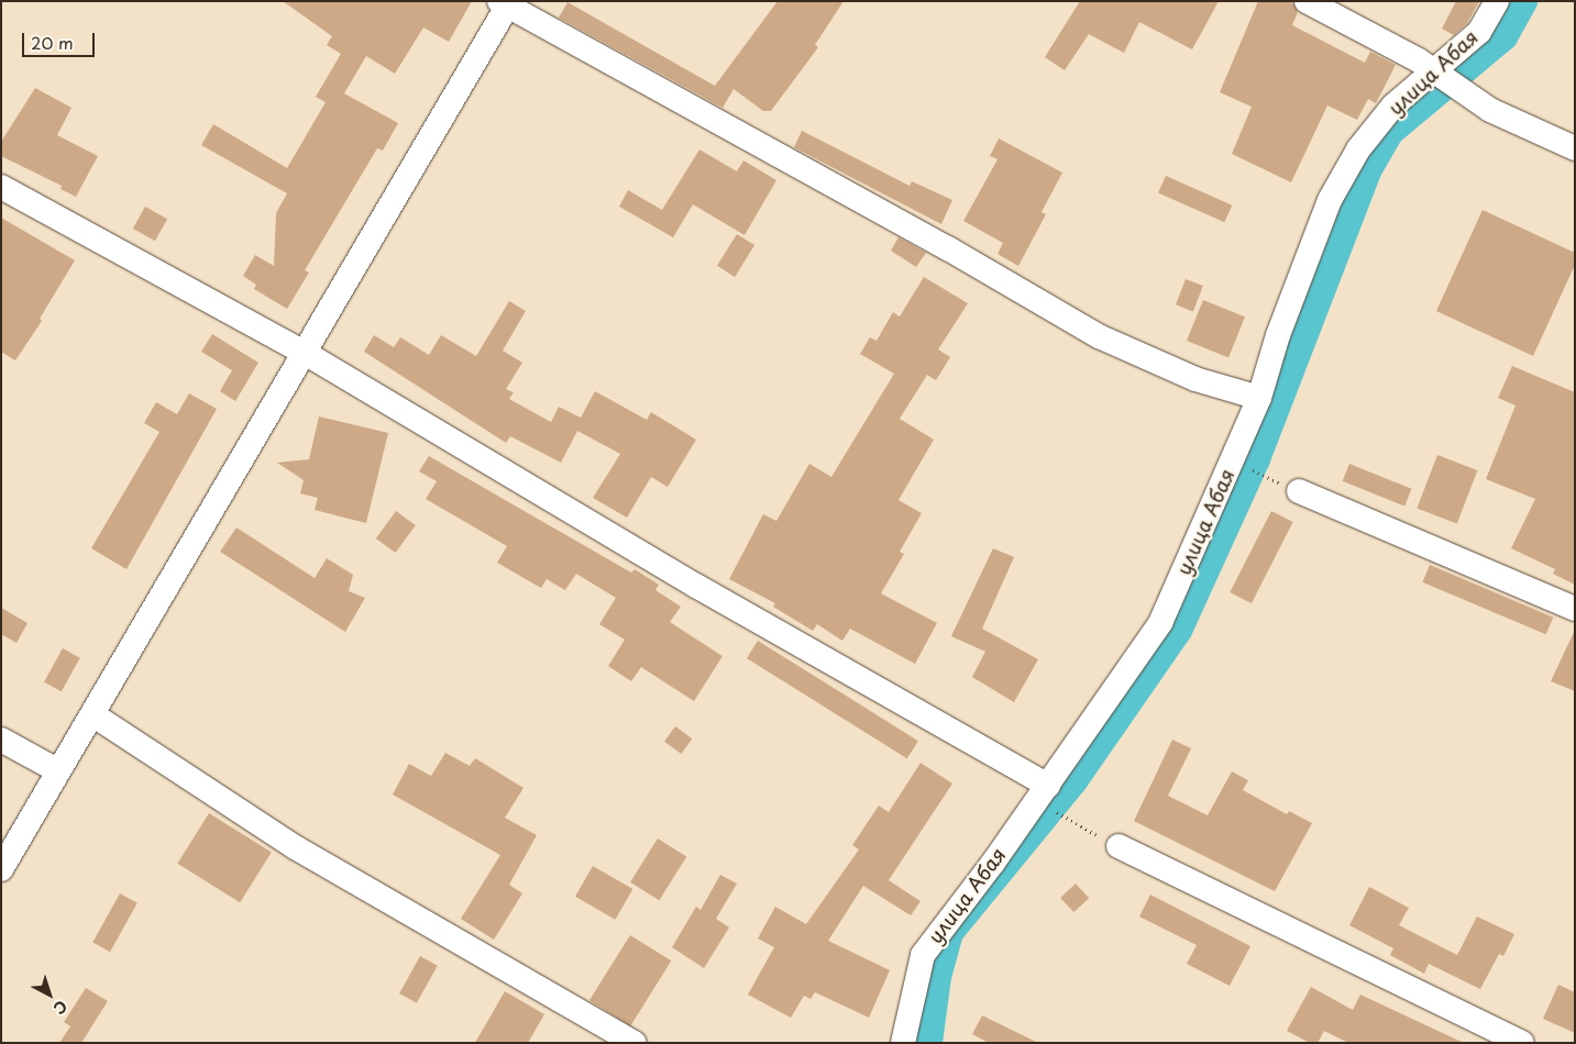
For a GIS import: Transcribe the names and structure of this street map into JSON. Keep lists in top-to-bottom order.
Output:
{
  "streets": {
    "street": ["улица Абая"]
  },
  "scale_bar": "20 m",
  "north": "bottom right"
}
